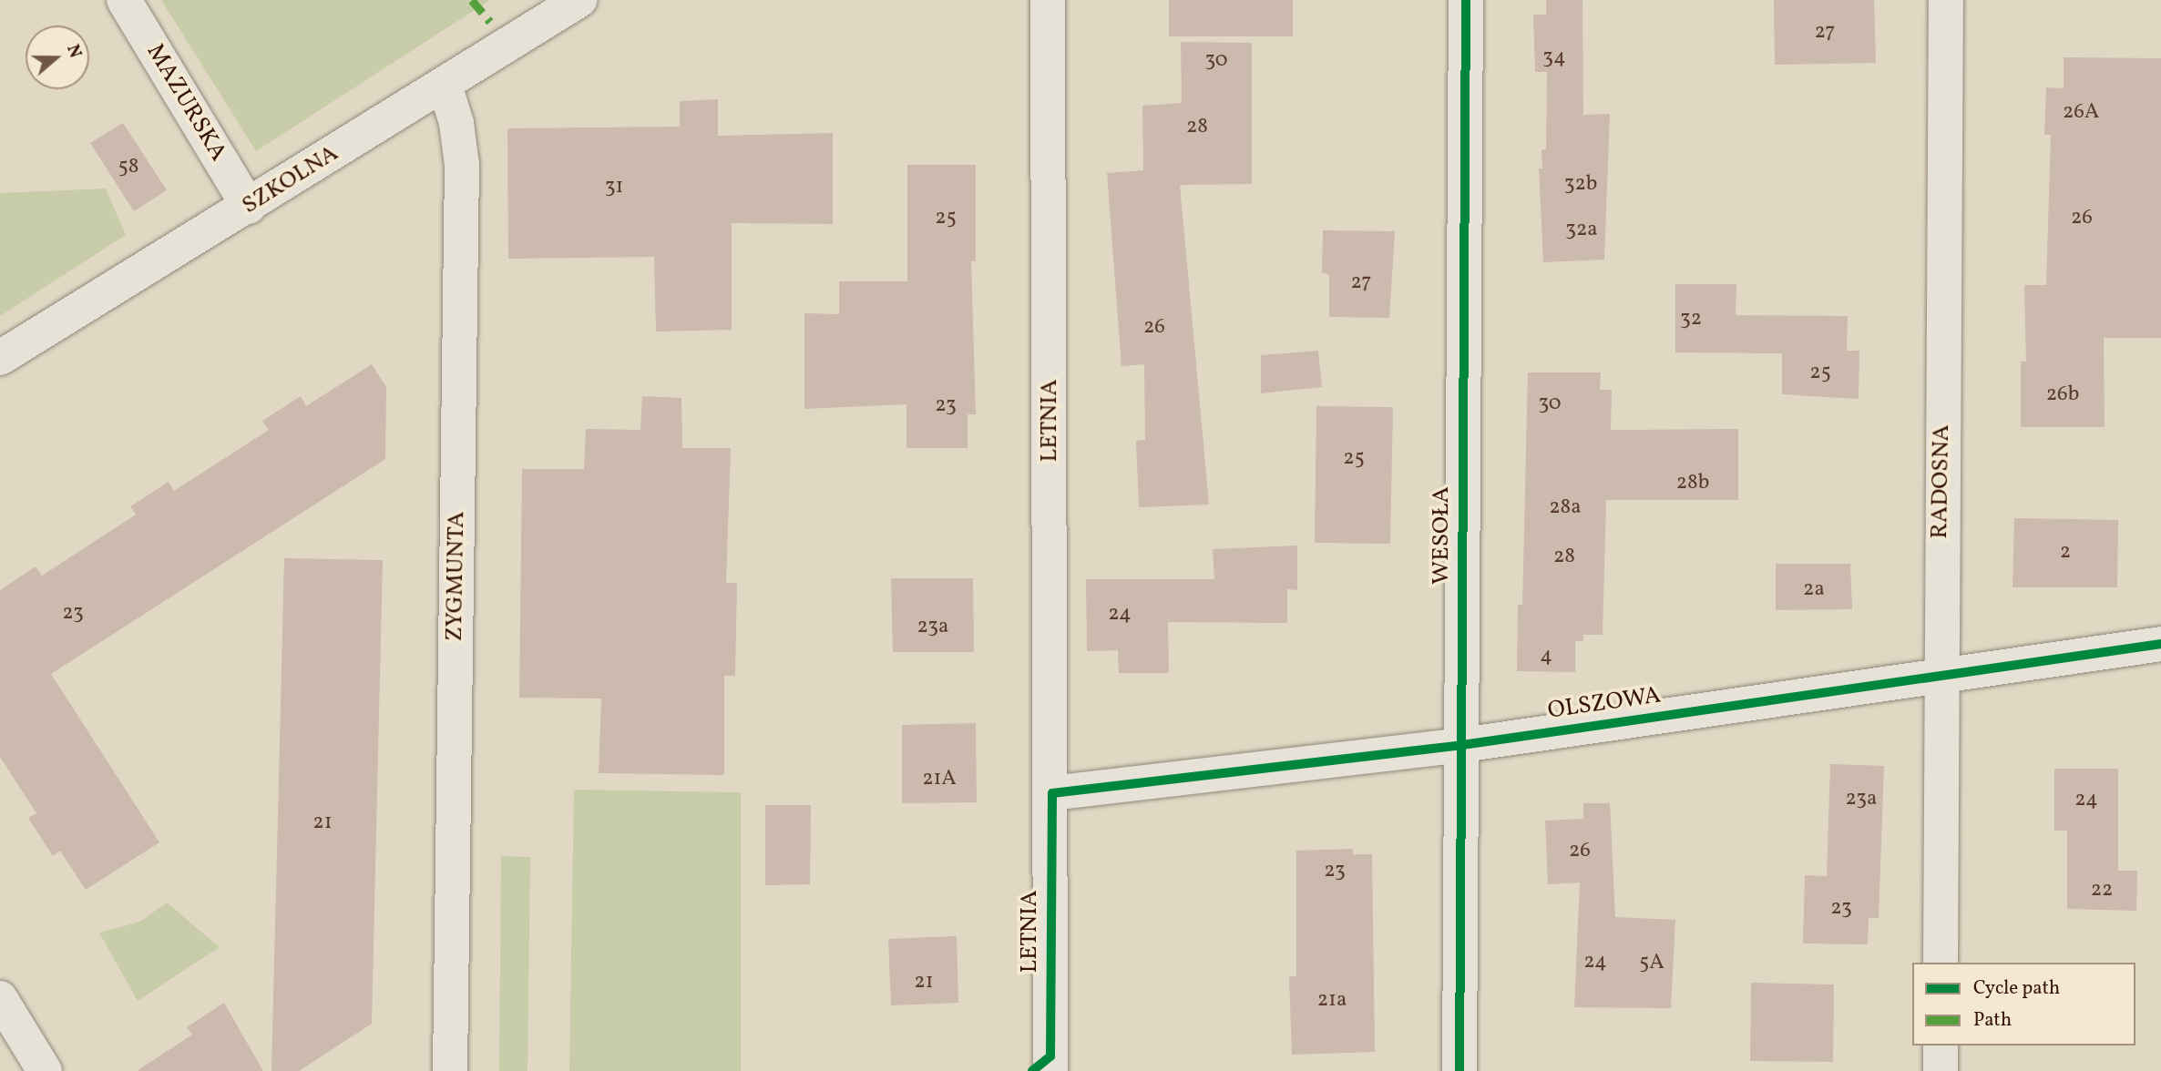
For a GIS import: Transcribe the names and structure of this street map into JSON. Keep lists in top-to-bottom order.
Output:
{
  "streets": {
    "street": [
      "MAZURSKA",
      "SZKOLNA",
      "LETNIA",
      "RADOSNA",
      "WESOŁA",
      "ZYGMUNTA",
      "OLSZOWA"
    ]
  },
  "crossings": [
    ["MAZURSKA", "SZKOLNA"],
    ["SZKOLNA", "ZYGMUNTA"],
    ["LETNIA", "OLSZOWA"],
    ["RADOSNA", "OLSZOWA"],
    ["WESOŁA", "OLSZOWA"]
  ],
  "house_numbers": [
    "27",
    "34",
    "30",
    "26A",
    "28",
    "58",
    "32b",
    "31",
    "25",
    "26",
    "32a",
    "27",
    "32",
    "26",
    "25",
    "26b",
    "30",
    "23",
    "25",
    "28b",
    "28a",
    "2",
    "28",
    "2a",
    "23",
    "24",
    "23a",
    "4",
    "21A",
    "23a",
    "24",
    "21",
    "26",
    "23",
    "22",
    "23",
    "24",
    "5A",
    "21",
    "21a"
  ],
  "legend": ["Cycle path", "Path"],
  "north": "right"
}
